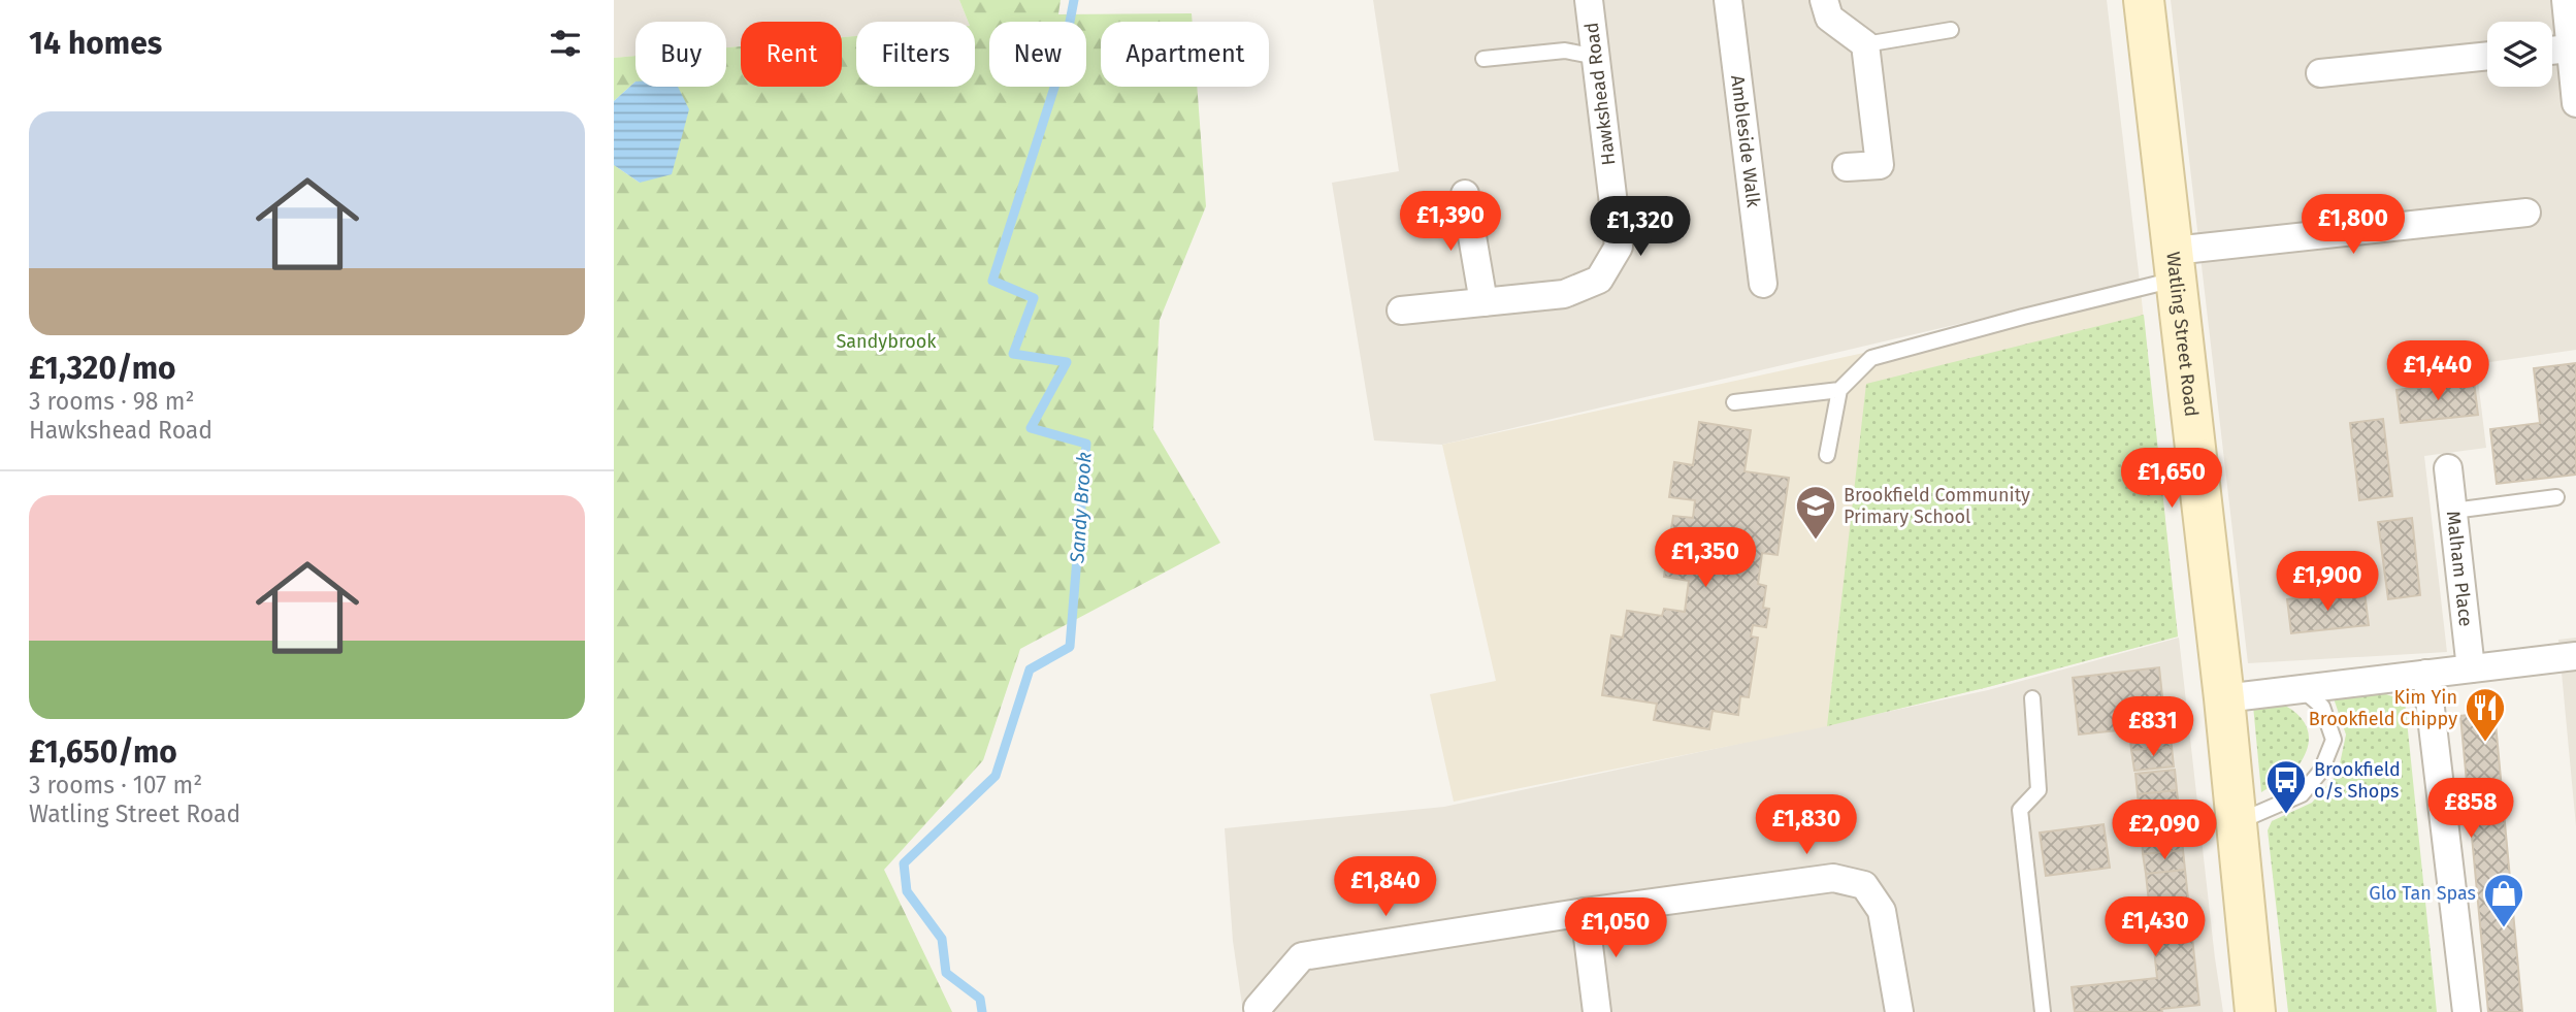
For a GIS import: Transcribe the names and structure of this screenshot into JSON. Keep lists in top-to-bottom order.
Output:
{
  "streets": {
    "street": [
      "Hawkshead Road",
      "Ambleside Walk",
      "Watling Street Road",
      "Malham Place"
    ]
  },
  "water": ["Sandy Brook"],
  "parks": ["Sandybrook"],
  "places": {
    "school or university": ["Brookfield Community Primary School"],
    "restaurant": ["Kim Yin Brookfield Chippy"],
    "bus stop": ["Brookfield o/s Shops"],
    "shop": ["Glo Tan Spas"]
  },
  "page": {
    "heading": "14 homes",
    "chip": [
      "Buy",
      "Rent",
      "Filters",
      "New",
      "Apartment"
    ],
    "list": [
      {
        "name": "£1,320/mo",
        "note": "3 rooms · 98 m² · Hawkshead Road"
      },
      {
        "name": "£1,650/mo",
        "note": "3 rooms · 107 m² · Watling Street Road"
      }
    ],
    "price": [
      "£1,390",
      "£1,800",
      "£1,320",
      "£1,440",
      "£1,650",
      "£1,350",
      "£1,900",
      "£831",
      "£858",
      "£1,830",
      "£2,090",
      "£1,840",
      "£1,430",
      "£1,050"
    ]
  }
}
